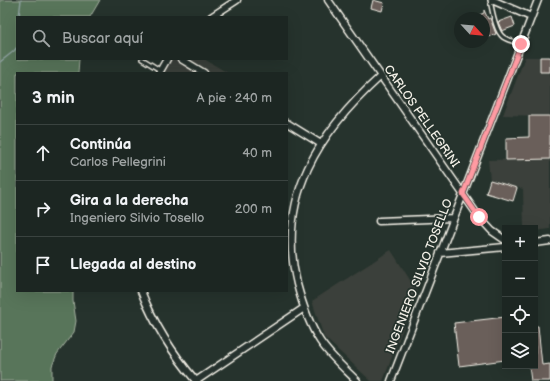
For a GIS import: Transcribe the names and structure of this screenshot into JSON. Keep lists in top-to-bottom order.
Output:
{
  "streets": {
    "street": ["CARLOS PELLEGRINI", "INGENIERO SILVIO TOSELLO"]
  },
  "crossings": [
    ["CARLOS PELLEGRINI", "INGENIERO SILVIO TOSELLO"]
  ],
  "north": "bottom right",
  "page": {
    "search": "Buscar aquí",
    "heading": ["3 min", "A pie · 240 m"],
    "list": [
      ["Continúa", "Carlos Pellegrini", "40 m"],
      ["Gira a la derecha", "Ingeniero Silvio Tosello", "200 m"],
      "Llegada al destino"
    ],
    "map_buttons": ["+", "−"]
  }
}
